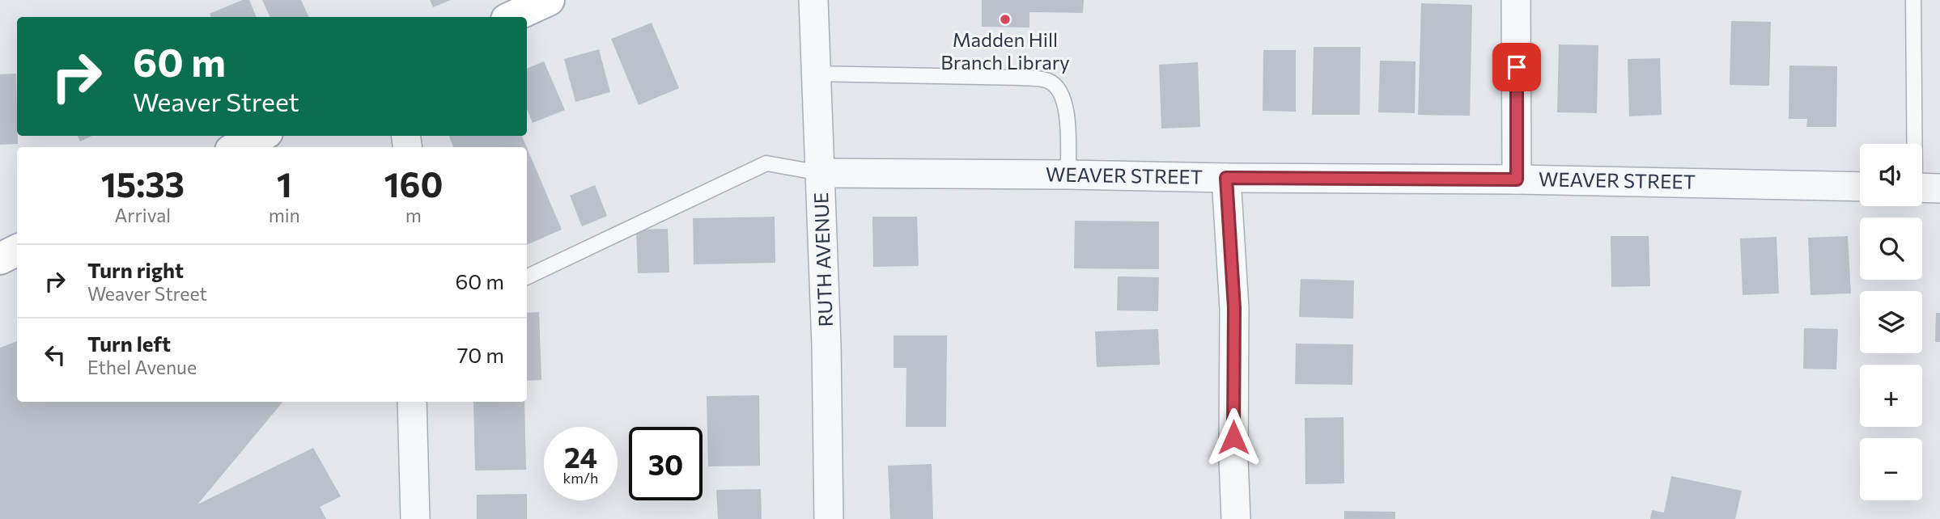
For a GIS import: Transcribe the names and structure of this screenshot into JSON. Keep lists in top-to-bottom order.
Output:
{
  "streets": {
    "street": ["WEAVER STREET", "RUTH AVENUE"]
  },
  "crossings": [
    ["WEAVER STREET", "RUTH AVENUE"]
  ],
  "places": ["Madden Hill Branch Library"],
  "page": {
    "turn": ["60 m", "Weaver Street"],
    "map_buttons": ["+", "−"],
    "eta": [
      "15:33",
      "Arrival",
      "1",
      "min",
      "160",
      "m"
    ],
    "list": [
      {
        "name": "Turn right",
        "note": "Weaver Street",
        "value": "60 m"
      },
      {
        "name": "Turn left",
        "note": "Ethel Avenue",
        "value": "70 m"
      }
    ],
    "speed": "24 km/h",
    "limit": "30"
  }
}
